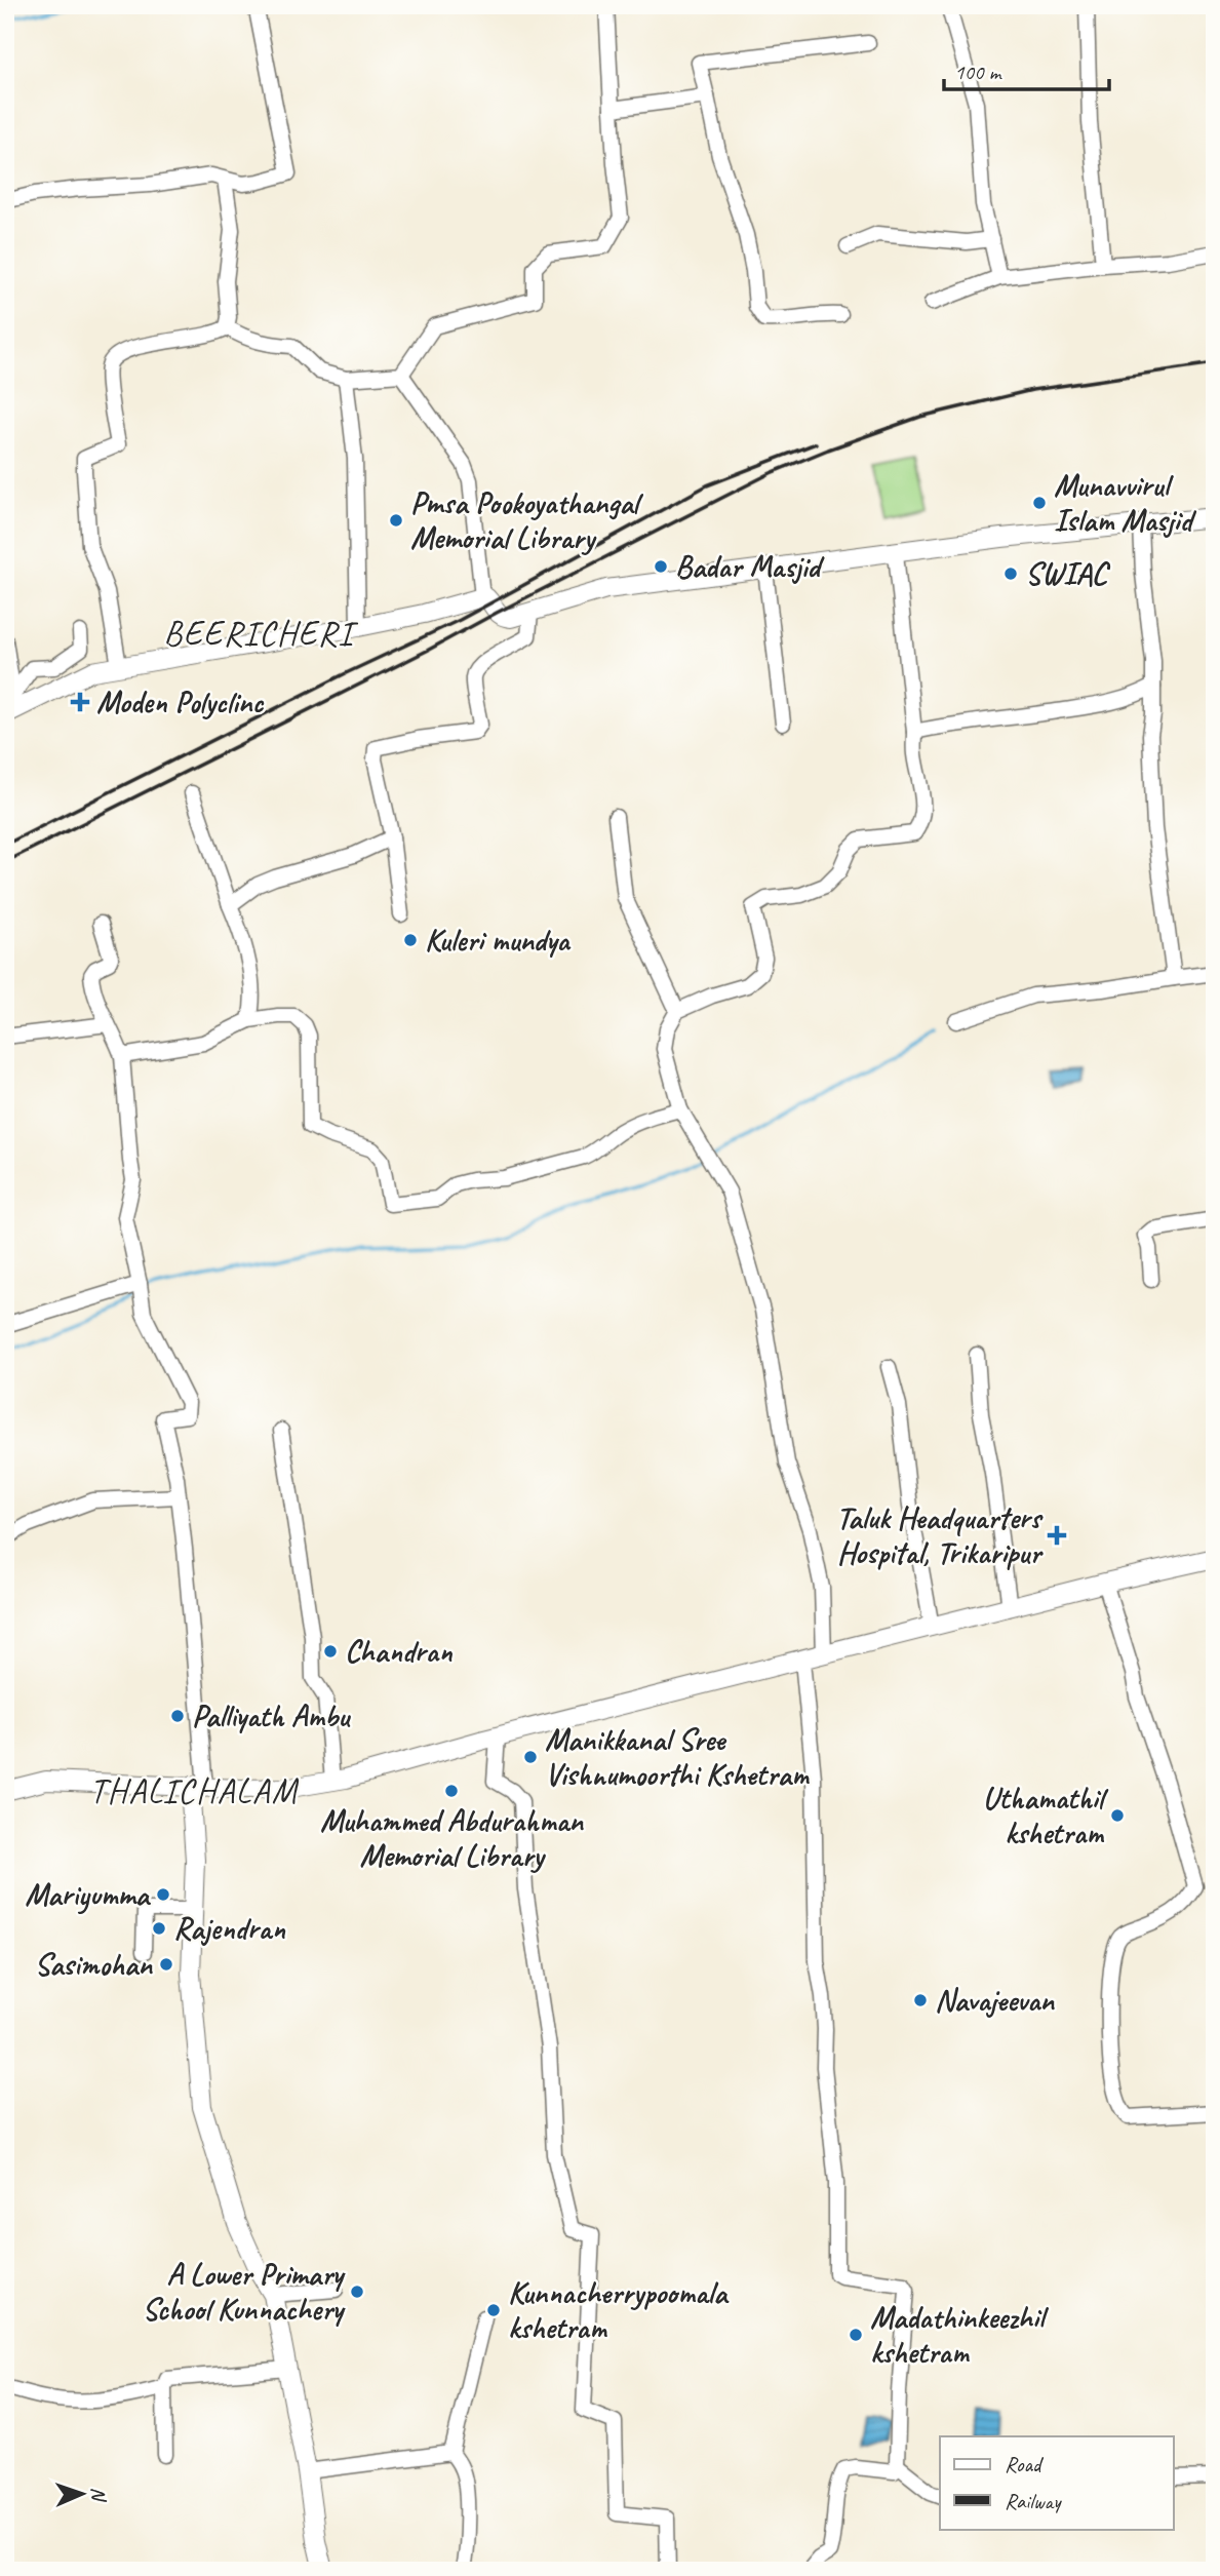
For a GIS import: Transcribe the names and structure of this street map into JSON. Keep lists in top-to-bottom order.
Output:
{
  "districts": ["BEERICHERI", "THALICHALAM"],
  "places": {
    "other": [
      "Munavvirul Islam Masjid",
      "Pmsa Pookoyathangal Memorial Library",
      "Badar Masjid",
      "SWIAC",
      "Kuleri mundya",
      "Chandran",
      "Palliyath Ambu",
      "Manikkanal Sree Vishnumoorthi Kshetram",
      "Muhammed Abdurahman Memorial Library",
      "Uthamathil kshetram",
      "Mariyumma",
      "Rajendran",
      "Sasimohan",
      "Navajeevan",
      "A Lower Primary School Kunnachery",
      "Kunnacherrypoomala kshetram",
      "Madathinkeezhil kshetram"
    ],
    "health": ["Moden Polyclinc", "Taluk Headquarters Hospital, Trikaripur"]
  },
  "legend": ["Road", "Railway"],
  "scale_bar": "100 m",
  "north": "right"
}
